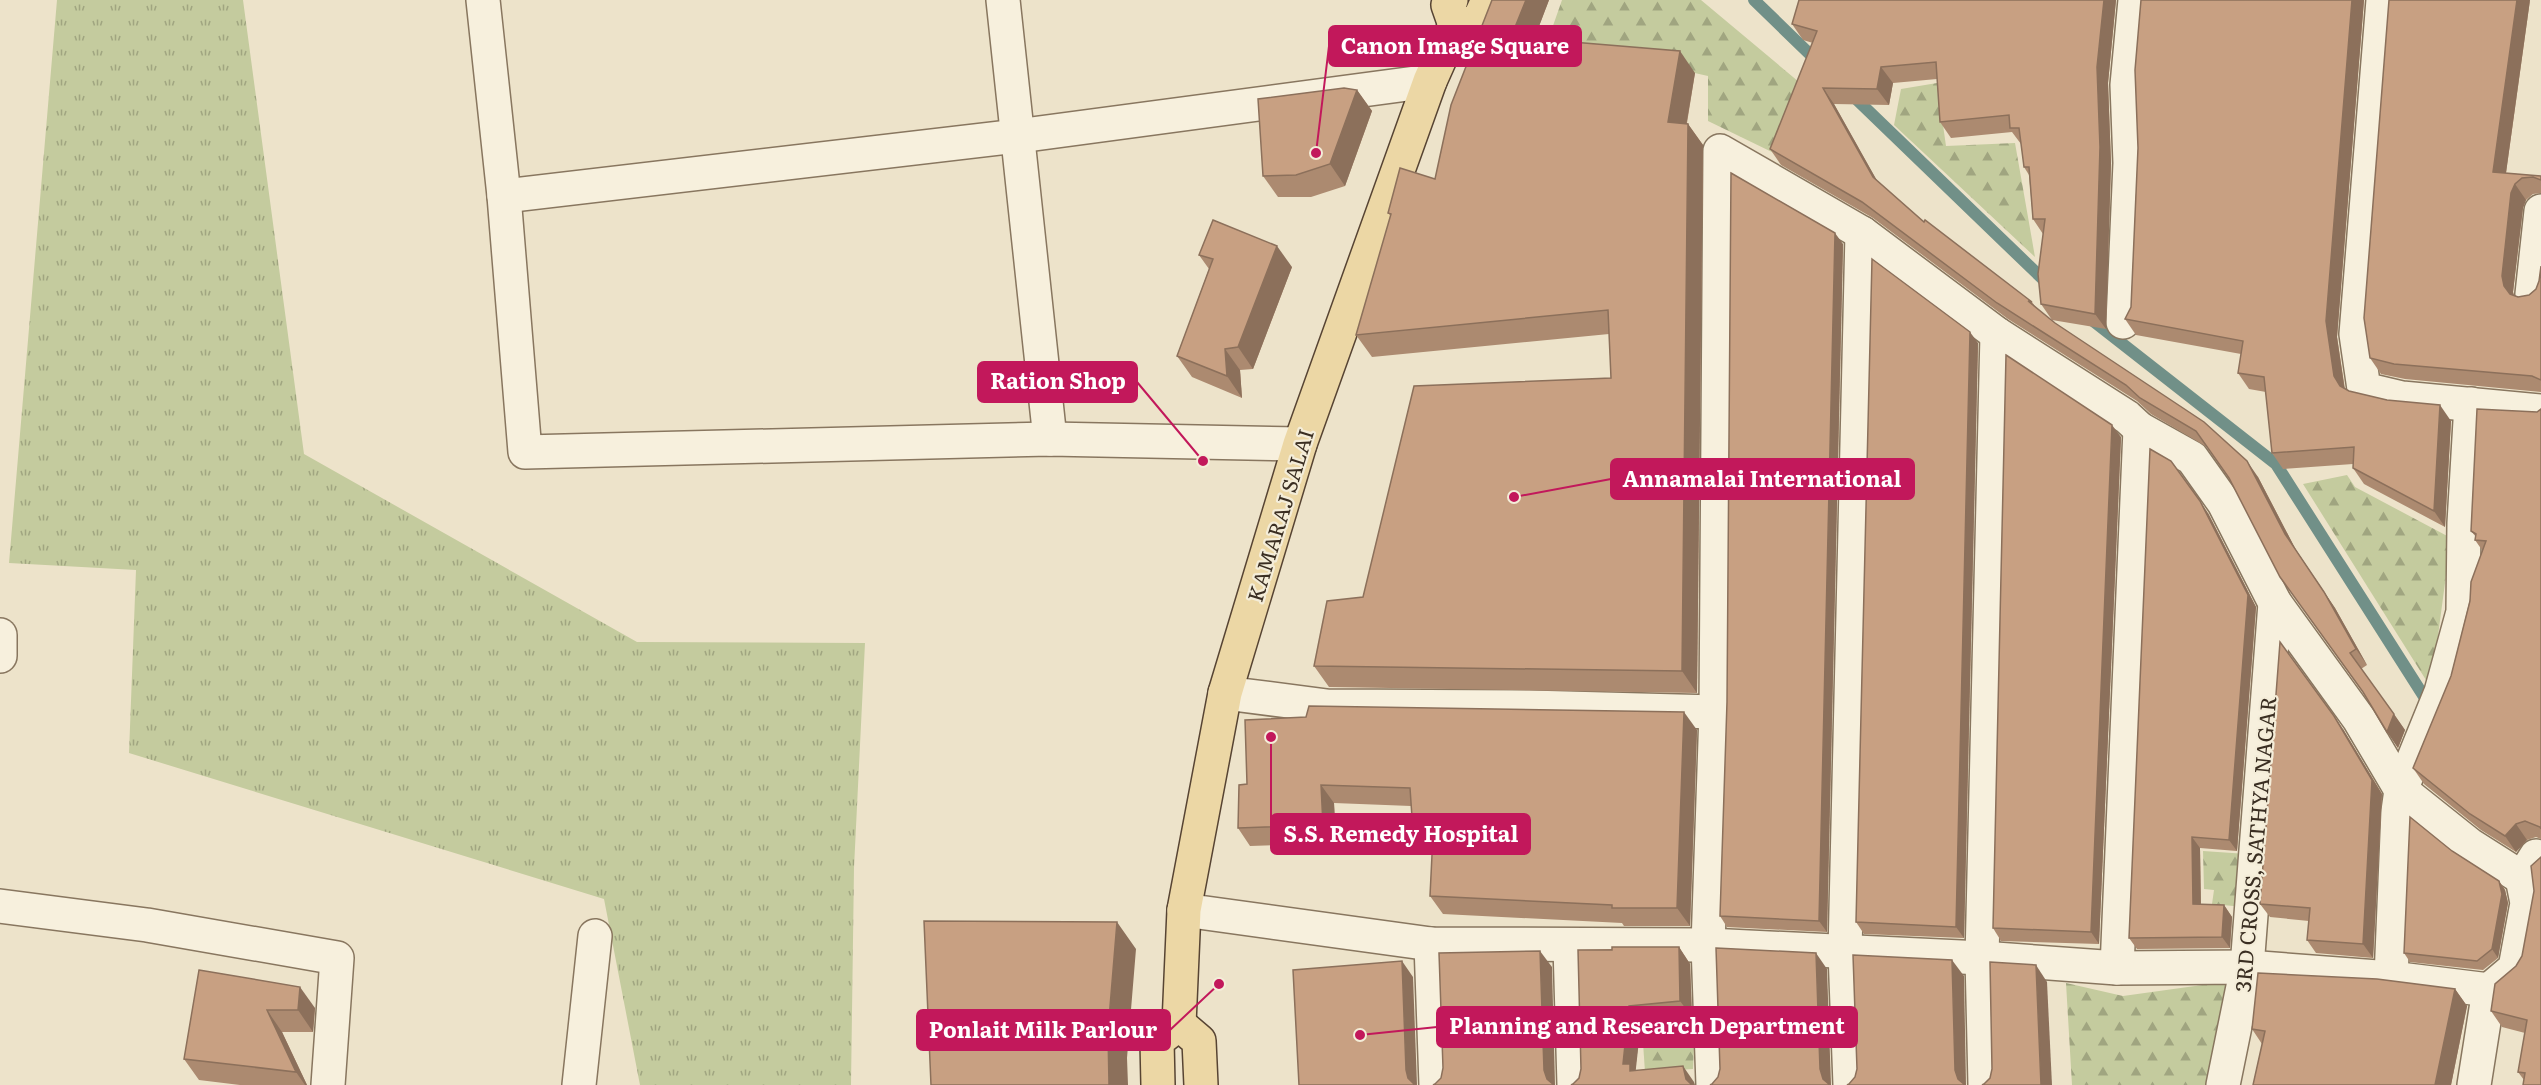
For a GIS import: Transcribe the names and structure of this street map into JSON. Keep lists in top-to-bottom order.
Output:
{
  "streets": {
    "main road": ["KAMARAJ SALAI"],
    "street": ["3RD CROSS, SATHYA NAGAR"]
  },
  "places": [
    "Canon Image Square",
    "Ration Shop",
    "Annamalai International",
    "S.S. Remedy Hospital",
    "Ponlait Milk Parlour",
    "Planning and Research Department"
  ]
}
